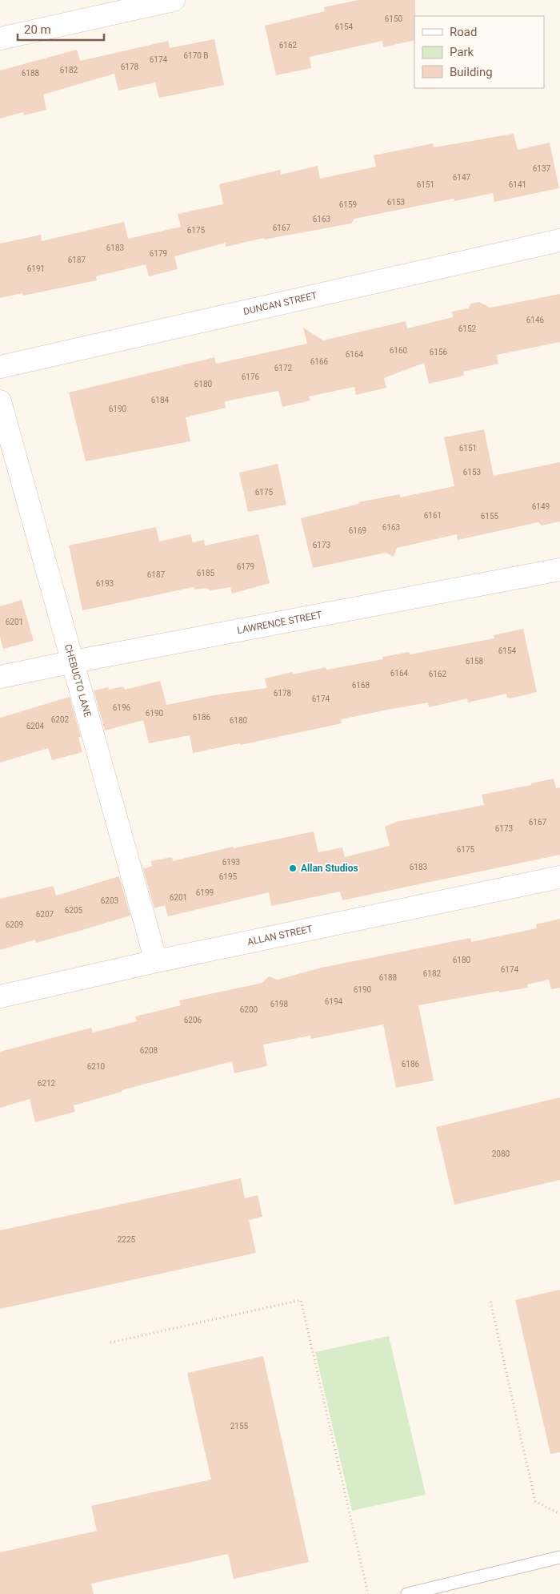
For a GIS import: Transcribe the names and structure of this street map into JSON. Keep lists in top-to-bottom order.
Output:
{
  "streets": {
    "street": [
      "DUNCAN STREET",
      "LAWRENCE STREET",
      "CHEBUCTO LANE",
      "ALLAN STREET"
    ]
  },
  "crossings": [
    ["LAWRENCE STREET", "CHEBUCTO LANE"],
    ["CHEBUCTO LANE", "ALLAN STREET"]
  ],
  "places": ["Allan Studios"],
  "house_numbers": [
    "6150",
    "6154",
    "6162",
    "6170 B",
    "6174",
    "6178",
    "6182",
    "6188",
    "6137",
    "6147",
    "6151",
    "6141",
    "6153",
    "6159",
    "6163",
    "6167",
    "6175",
    "6183",
    "6179",
    "6187",
    "6191",
    "6146",
    "6152",
    "6160",
    "6156",
    "6164",
    "6166",
    "6172",
    "6176",
    "6180",
    "6184",
    "6190",
    "6151",
    "6153",
    "6175",
    "6149",
    "6161",
    "6155",
    "6163",
    "6169",
    "6173",
    "6179",
    "6185",
    "6187",
    "6193",
    "6201",
    "6154",
    "6158",
    "6164",
    "6162",
    "6168",
    "6178",
    "6174",
    "6196",
    "6190",
    "6186",
    "6202",
    "6180",
    "6204",
    "6167",
    "6173",
    "6175",
    "6193",
    "6183",
    "6195",
    "6199",
    "6201",
    "6203",
    "6205",
    "6207",
    "6209",
    "6180",
    "6174",
    "6182",
    "6188",
    "6190",
    "6194",
    "6198",
    "6200",
    "6206",
    "6208",
    "6186",
    "6210",
    "6212",
    "2080",
    "2225",
    "2155"
  ],
  "legend": ["Road", "Park", "Building"],
  "scale_bar": "20 m"
}
